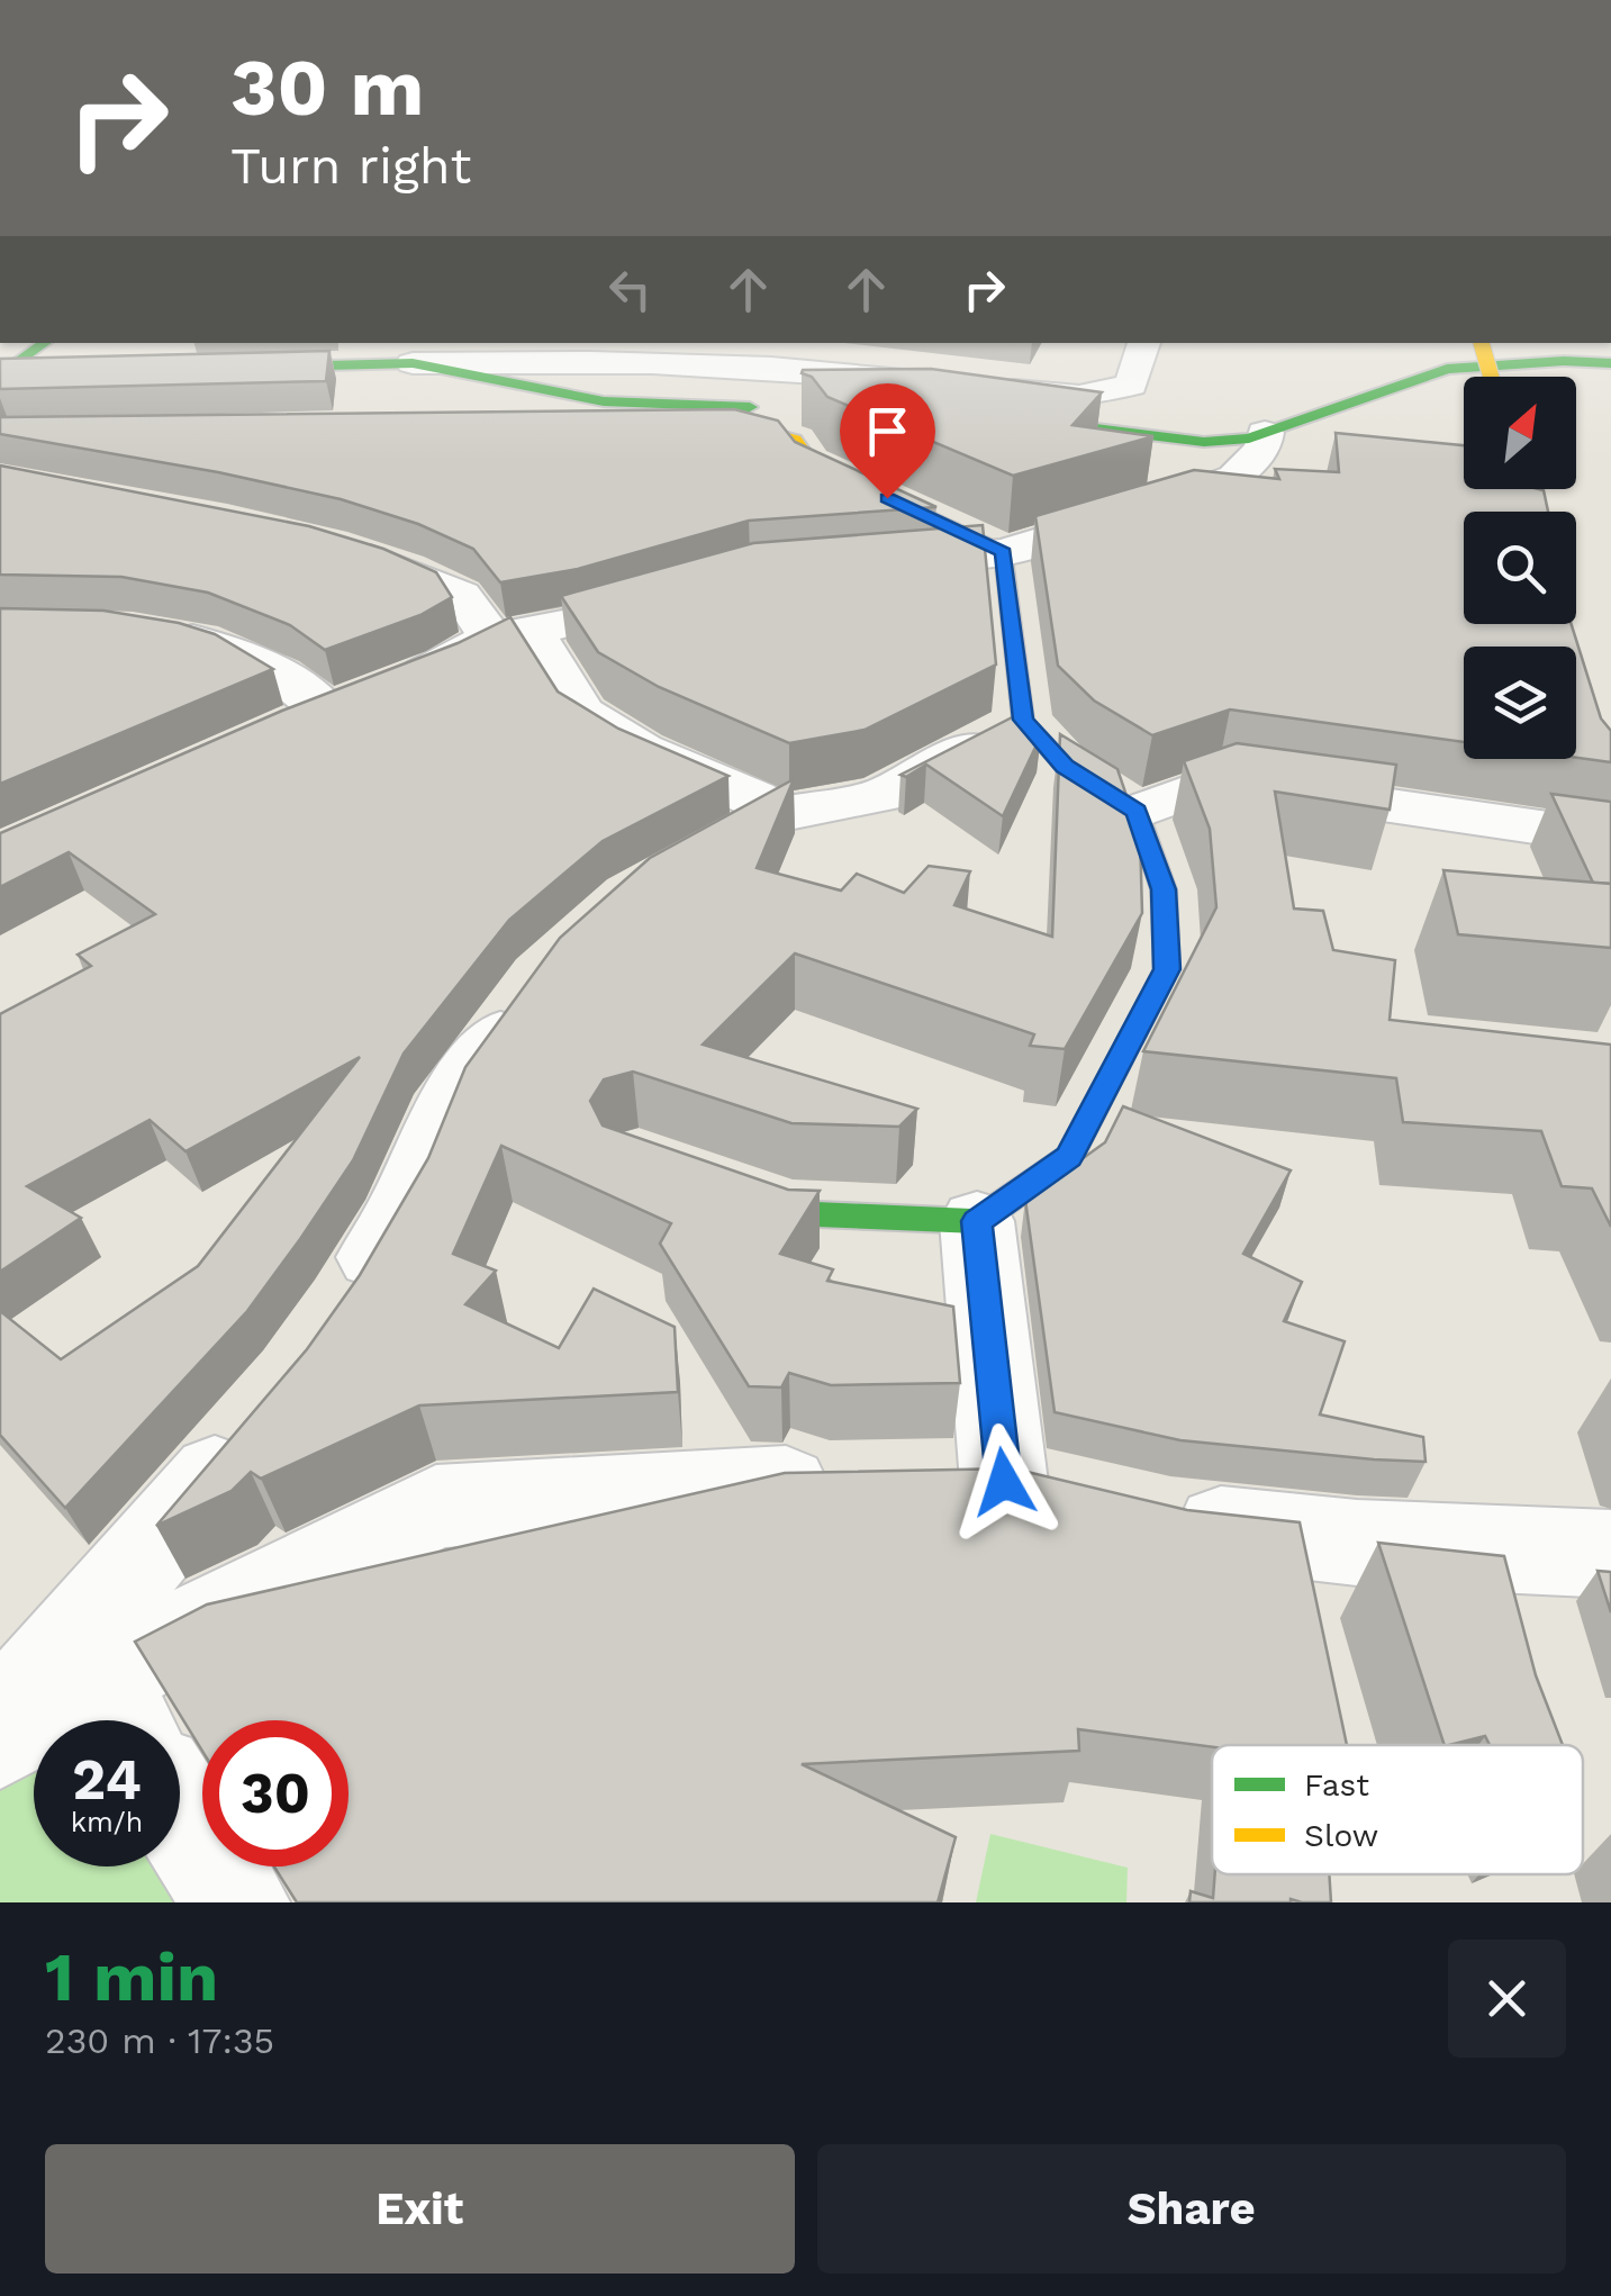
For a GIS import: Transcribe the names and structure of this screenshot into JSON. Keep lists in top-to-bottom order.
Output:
{
  "legend": ["Fast", "Slow"],
  "north": "top right",
  "page": {
    "turn": ["30 m", "Turn right"],
    "speed": "24 km/h",
    "limit": "30",
    "heading": ["1 min", "230 m · 17:35"],
    "buttons": ["Exit", "Share"]
  }
}
